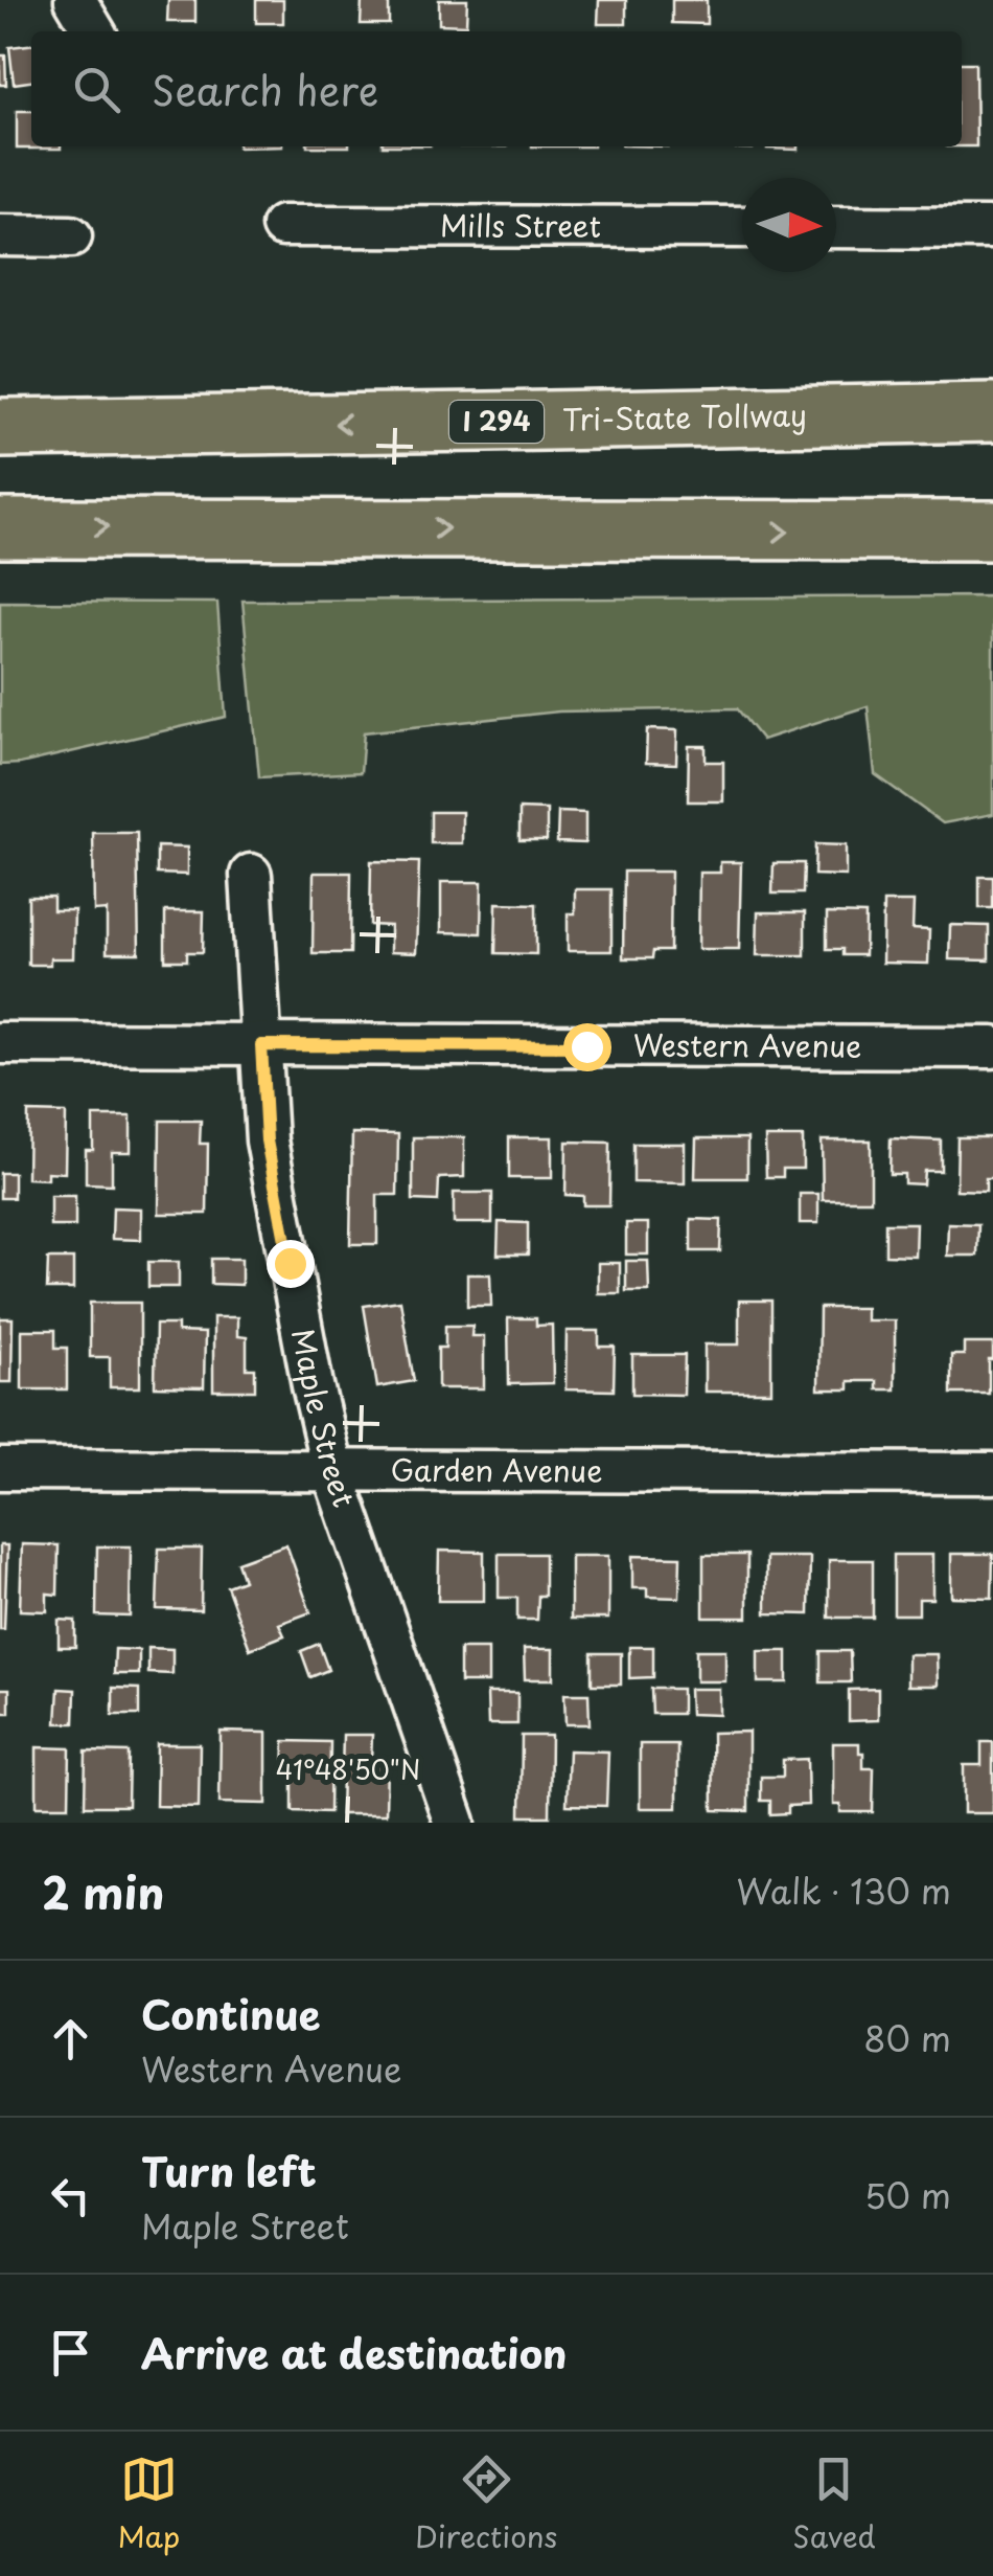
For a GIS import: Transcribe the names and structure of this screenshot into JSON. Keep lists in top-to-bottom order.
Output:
{
  "streets": {
    "highway": ["Tri-State Tollway", "I 294"],
    "street": [
      "Mills Street",
      "Western Avenue",
      "Maple Street",
      "Garden Avenue"
    ]
  },
  "crossings": [
    ["Western Avenue", "Maple Street"],
    ["Maple Street", "Garden Avenue"]
  ],
  "north": "right",
  "page": {
    "search": "Search here",
    "heading": ["2 min", "Walk · 130 m"],
    "list": [
      ["Continue", "Western Avenue", "80 m"],
      ["Turn left", "Maple Street", "50 m"],
      "Arrive at destination"
    ],
    "nav": ["Map", "Directions", "Saved"]
  },
  "coordinates": ["41°48'50\"N"]
}
